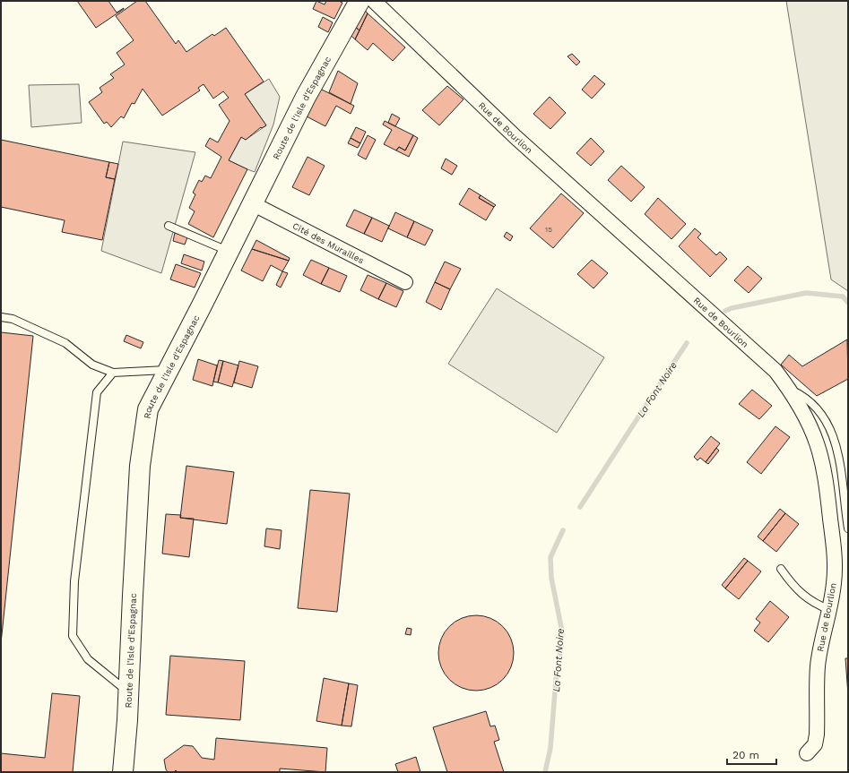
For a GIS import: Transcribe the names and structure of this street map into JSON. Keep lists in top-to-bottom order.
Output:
{
  "streets": {
    "street": ["Route de l'Isle d'Espagnac", "Rue de Bourlion", "Cité des Murailles"]
  },
  "crossings": [
    ["Route de l'Isle d'Espagnac", "Cité des Murailles"]
  ],
  "water": ["La Font Noire"],
  "house_numbers": ["15"],
  "scale_bar": "20 m"
}
